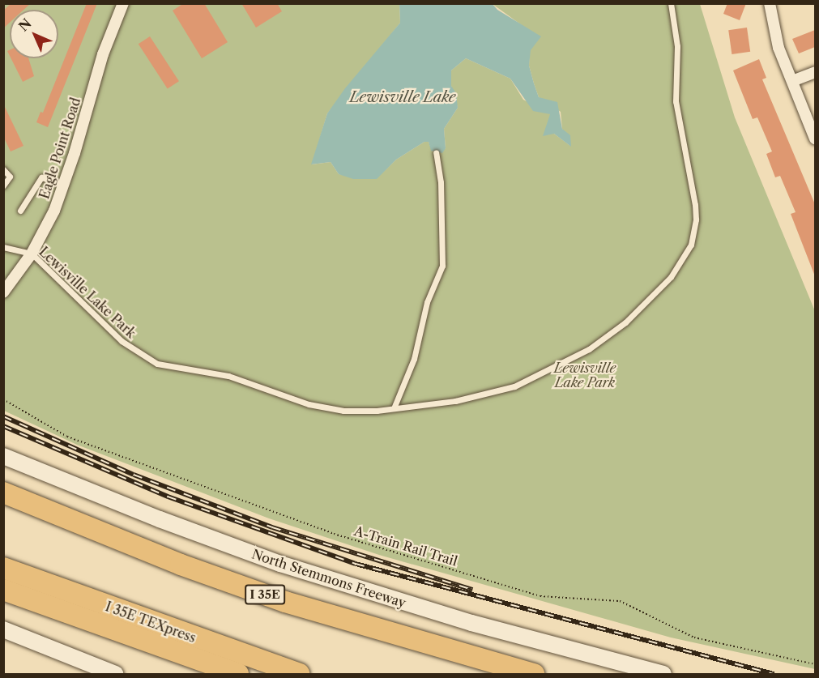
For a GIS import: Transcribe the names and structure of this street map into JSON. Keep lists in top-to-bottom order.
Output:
{
  "streets": {
    "highway": ["I 35E", "I 35E TEXpress"],
    "main road": ["North Stemmons Freeway"],
    "street": ["Eagle Point Road"],
    "lane": ["Lewisville Lake Park"],
    "path": ["A-Train Rail Trail"]
  },
  "crossings": [
    ["Eagle Point Road", "Lewisville Lake Park"]
  ],
  "water": ["Lewisville Lake"],
  "parks": ["Lewisville Lake Park"],
  "north": "top left"
}
